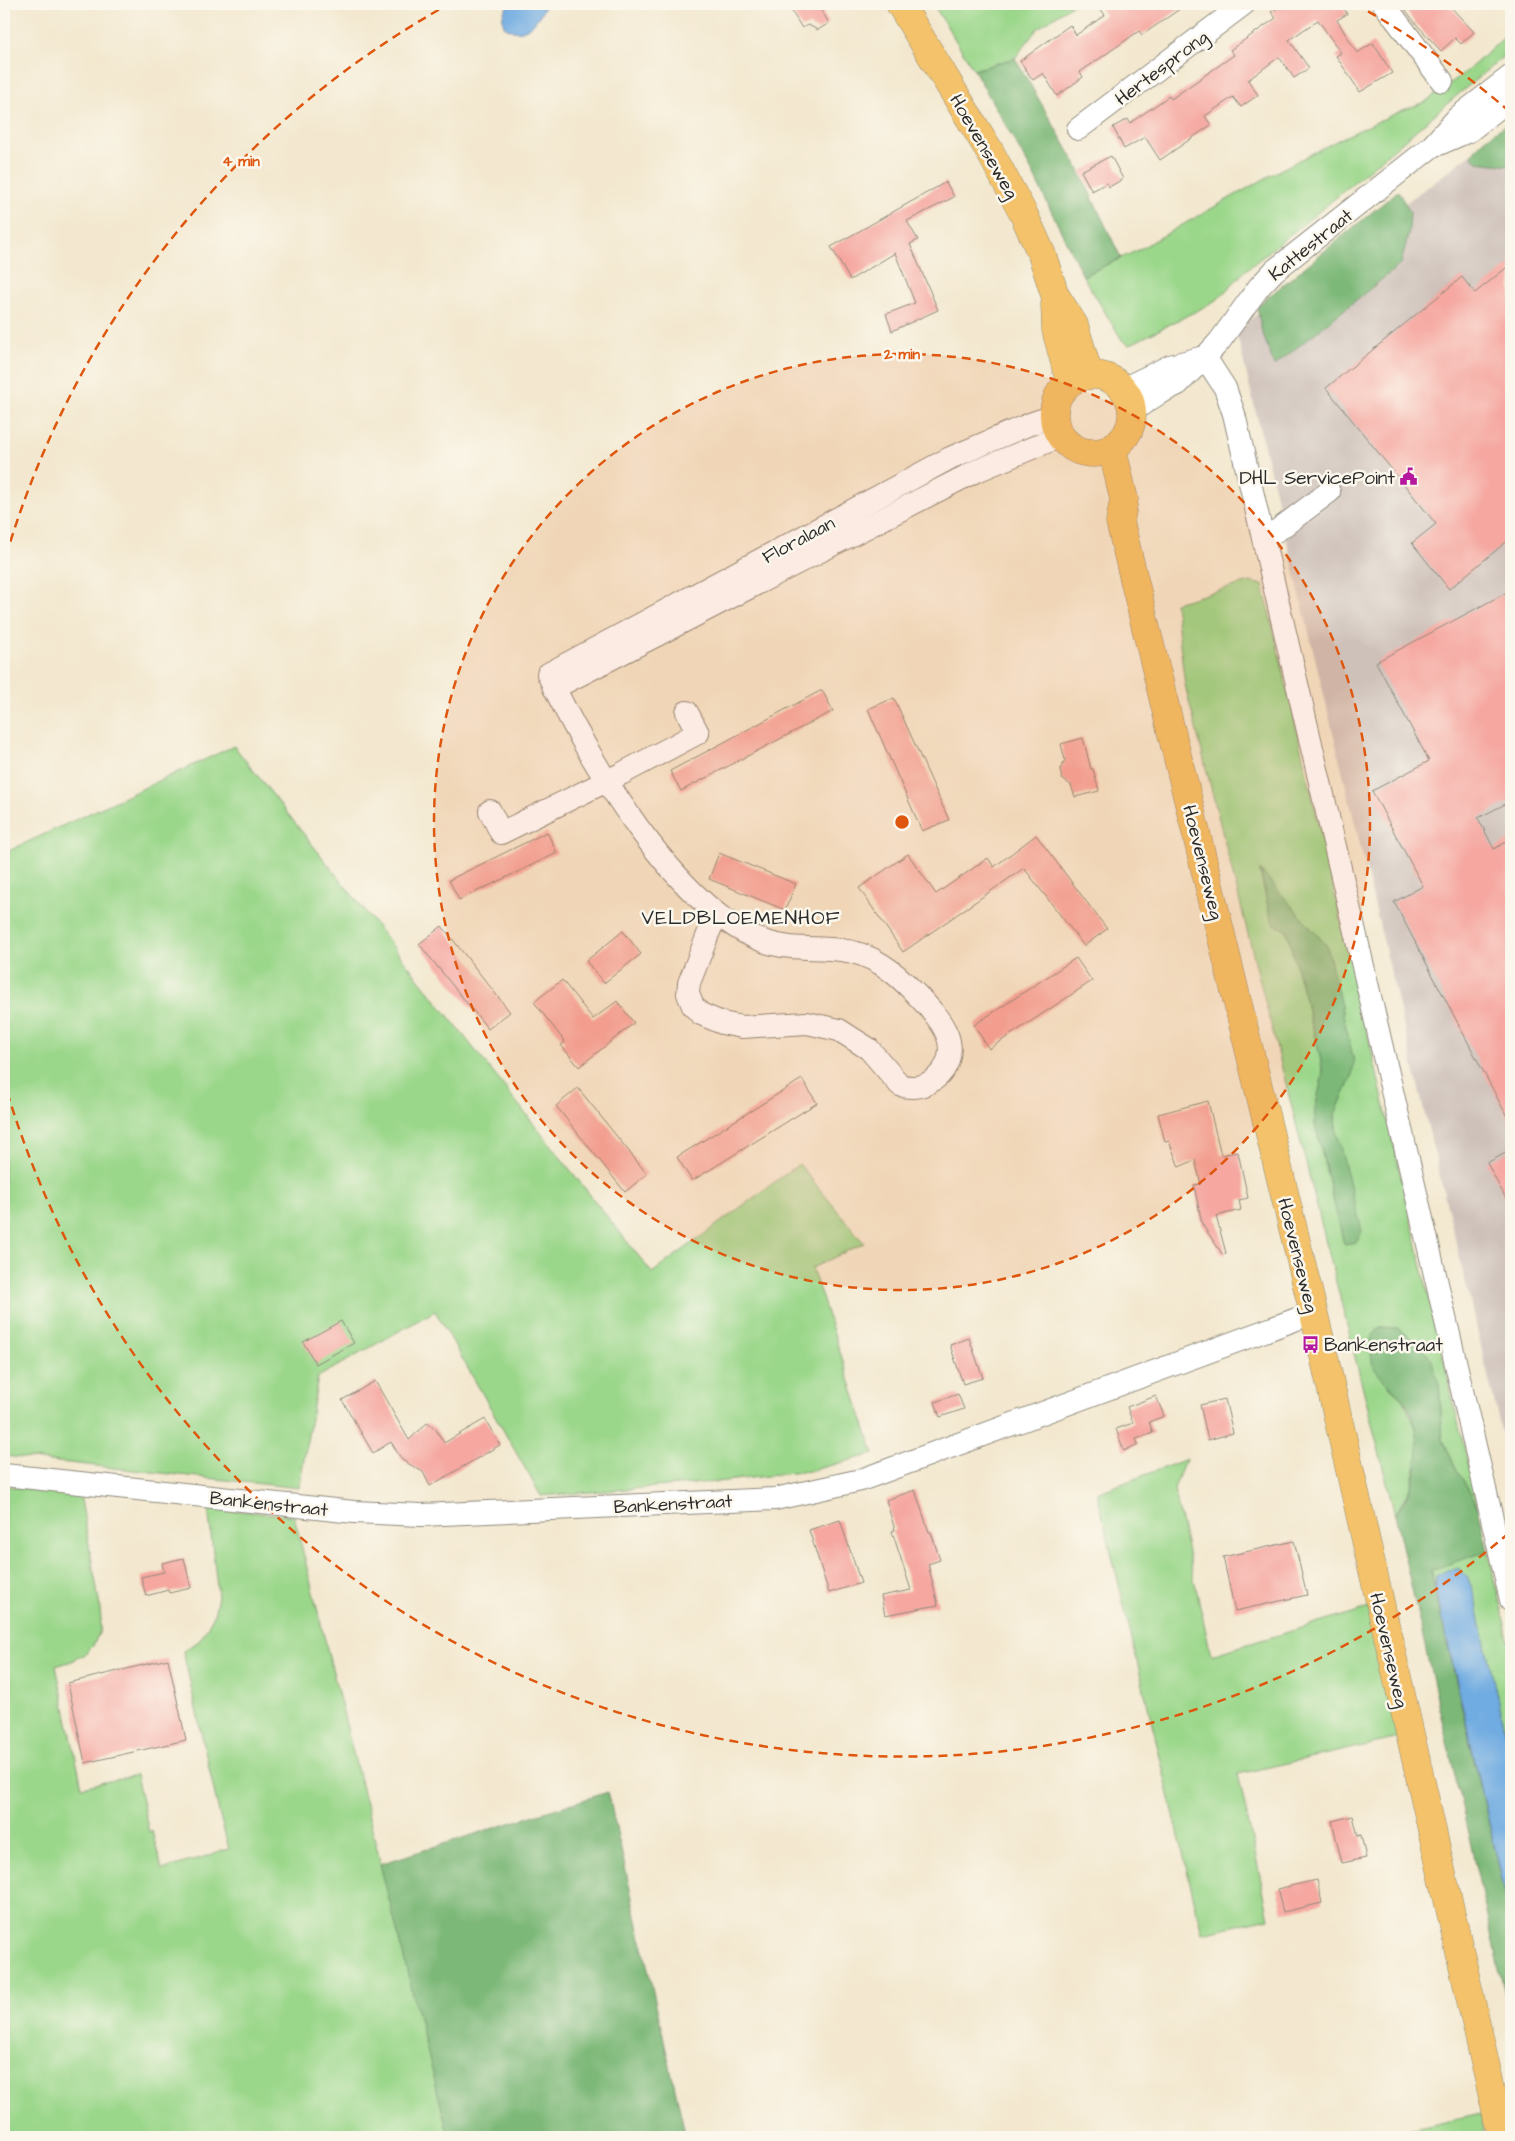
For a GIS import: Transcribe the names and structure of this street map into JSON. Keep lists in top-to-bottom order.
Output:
{
  "streets": {
    "main road": ["Hoevenseweg"],
    "street": [
      "Hertesprong",
      "Kattestraat",
      "Floralaan",
      "Bankenstraat"
    ]
  },
  "crossings": [
    ["Hoevenseweg", "Kattestraat"],
    ["Hoevenseweg", "Floralaan"],
    ["Hoevenseweg", "Bankenstraat"],
    ["Kattestraat", "Floralaan"]
  ],
  "districts": ["VELDBLOEMENHOF"],
  "places": {
    "public building": ["DHL ServicePoint"],
    "bus stop": ["Bankenstraat"]
  },
  "rings": ["4 min", "2 min"]
}
